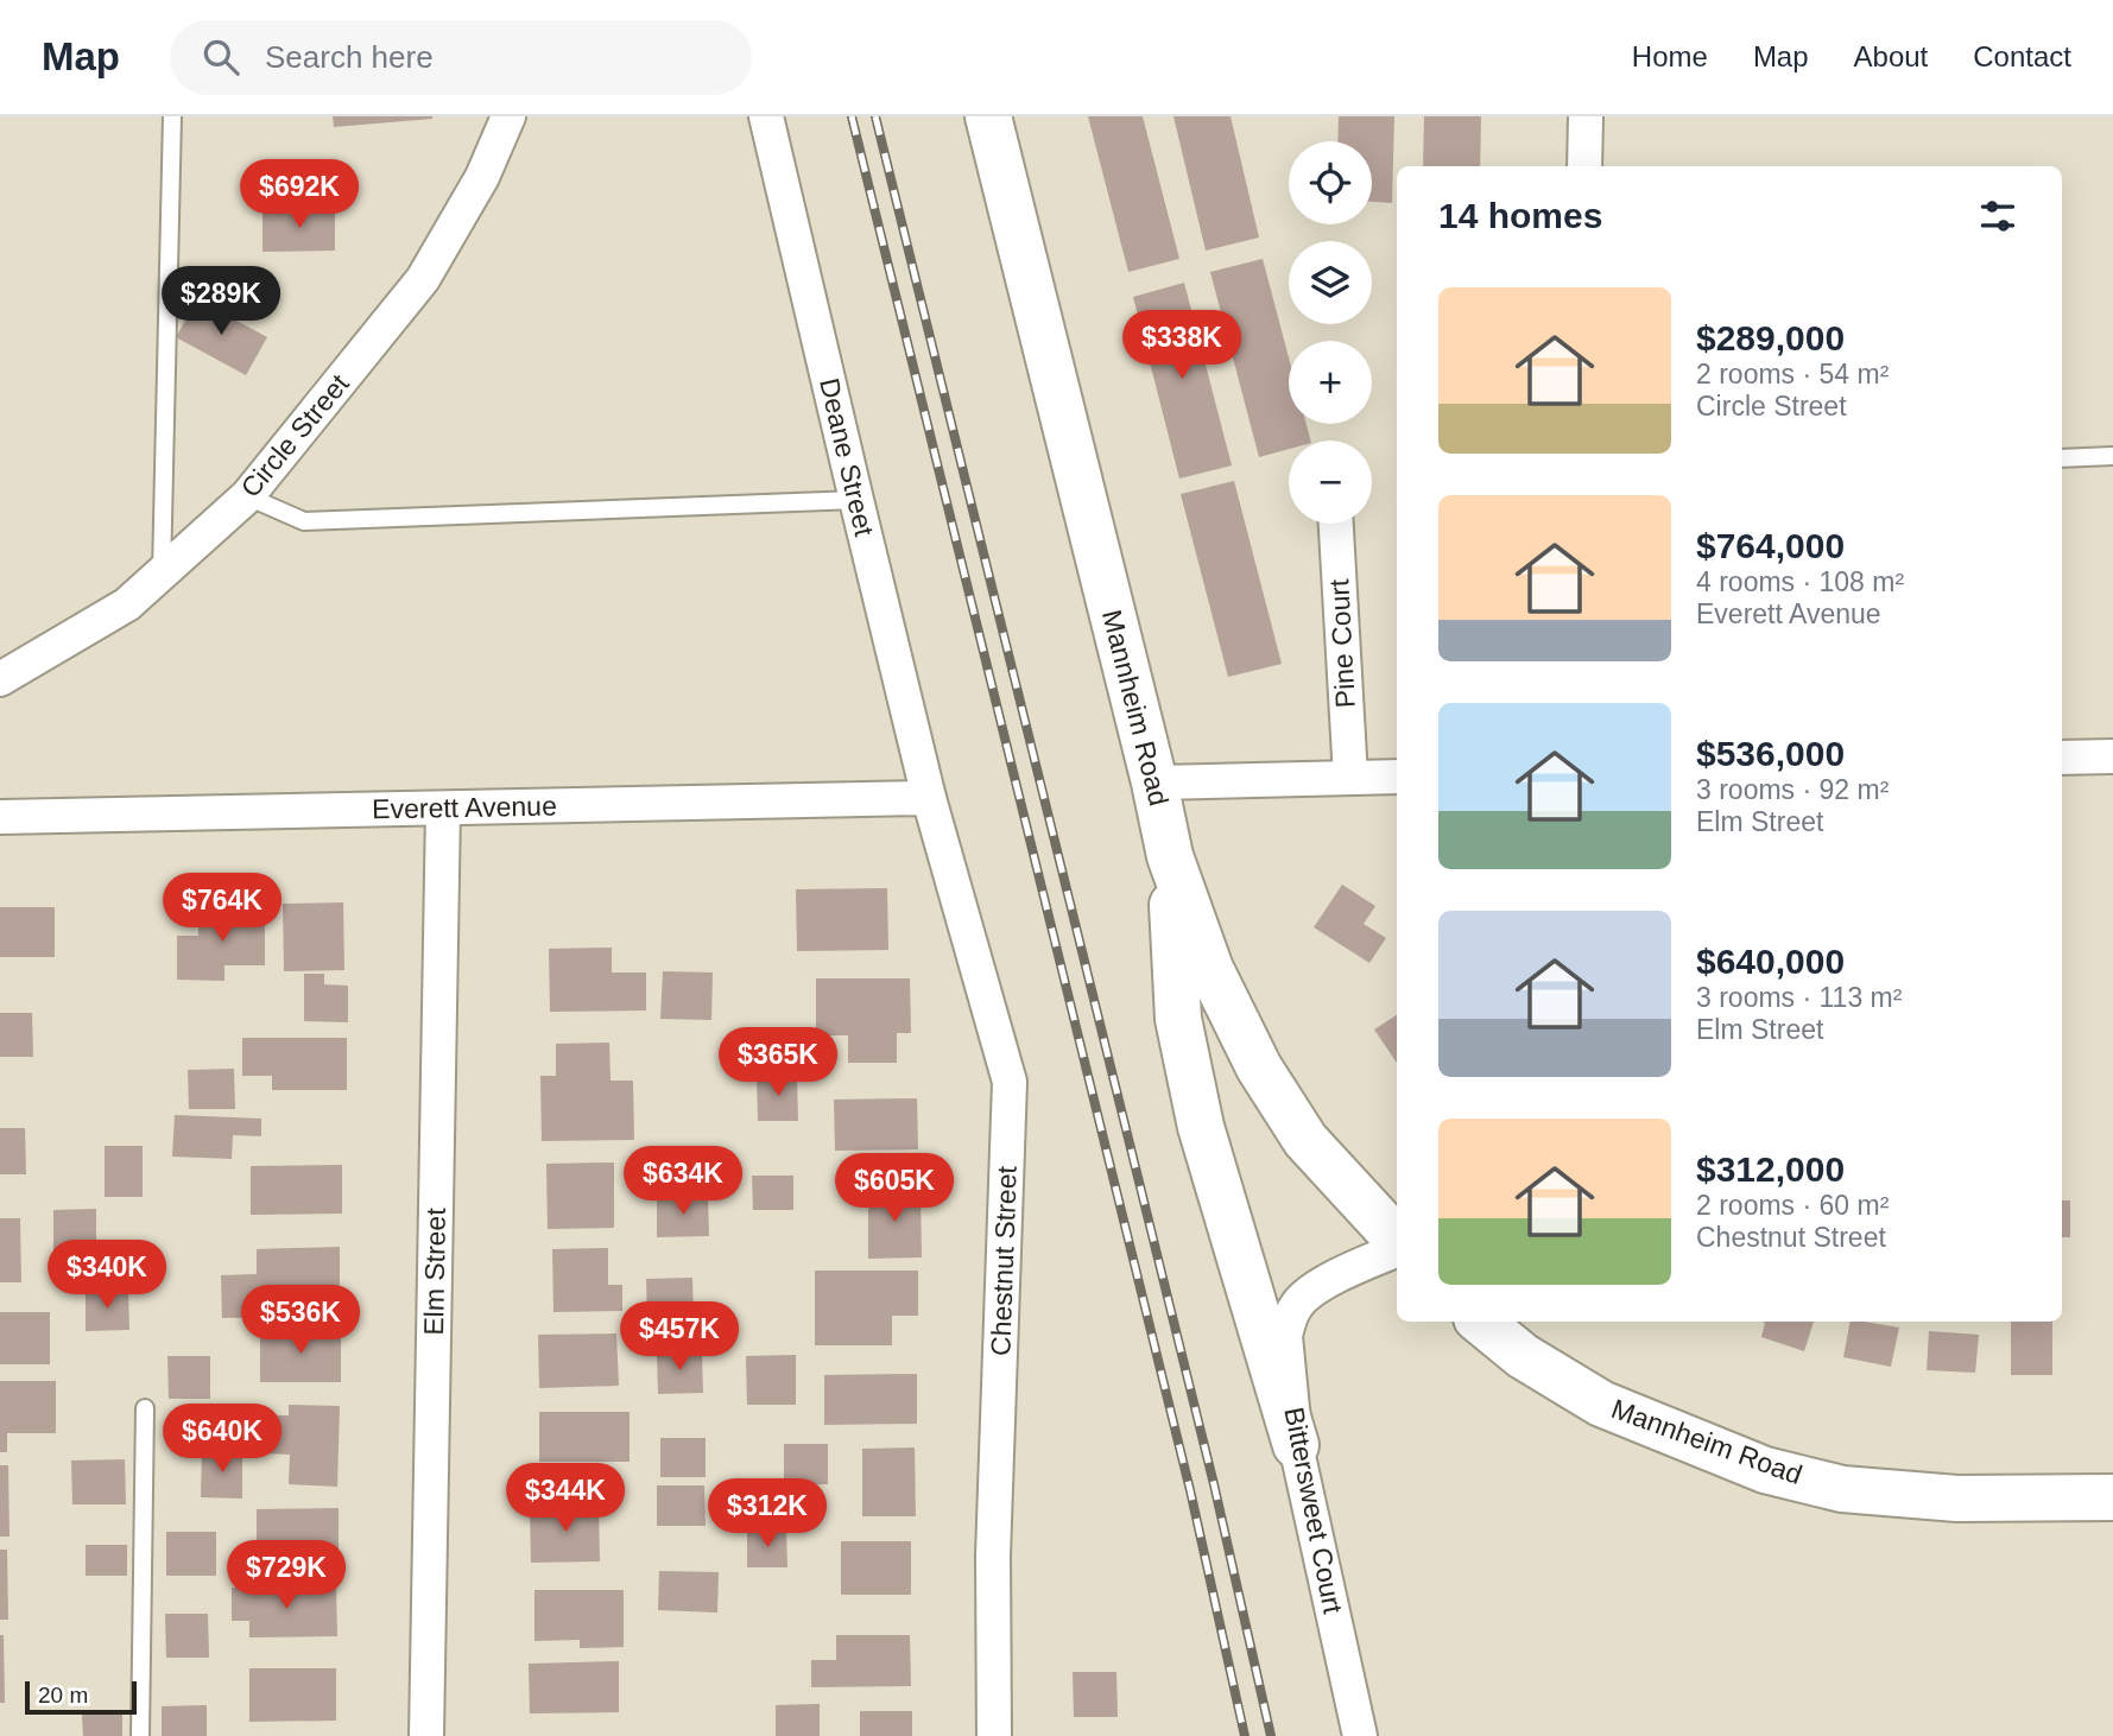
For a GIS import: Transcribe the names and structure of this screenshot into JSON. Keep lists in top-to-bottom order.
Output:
{
  "streets": {
    "main road": ["Mannheim Road"],
    "street": [
      "Circle Street",
      "Deane Street",
      "Pine Court",
      "Everett Avenue",
      "Chestnut Street",
      "Elm Street",
      "Bittersweet Court"
    ]
  },
  "crossings": [
    ["Deane Street", "Everett Avenue"],
    ["Deane Street", "Chestnut Street"],
    ["Everett Avenue", "Chestnut Street"],
    ["Everett Avenue", "Elm Street"]
  ],
  "scale_bar": "20 m",
  "page": {
    "header": "Map",
    "search": "Search here",
    "nav": [
      "Home",
      "Map",
      "About",
      "Contact"
    ],
    "map_buttons": ["+", "−"],
    "price": [
      "$692K",
      "$289K",
      "$338K",
      "$764K",
      "$365K",
      "$634K",
      "$605K",
      "$340K",
      "$536K",
      "$457K",
      "$640K",
      "$344K",
      "$312K",
      "$729K"
    ],
    "heading": "14 homes",
    "list": [
      {
        "name": "$289,000",
        "note": "2 rooms · 54 m² · Circle Street"
      },
      {
        "name": "$764,000",
        "note": "4 rooms · 108 m² · Everett Avenue"
      },
      {
        "name": "$536,000",
        "note": "3 rooms · 92 m² · Elm Street"
      },
      {
        "name": "$640,000",
        "note": "3 rooms · 113 m² · Elm Street"
      },
      {
        "name": "$312,000",
        "note": "2 rooms · 60 m² · Chestnut Street"
      }
    ],
    "scale": "20 m"
  }
}
